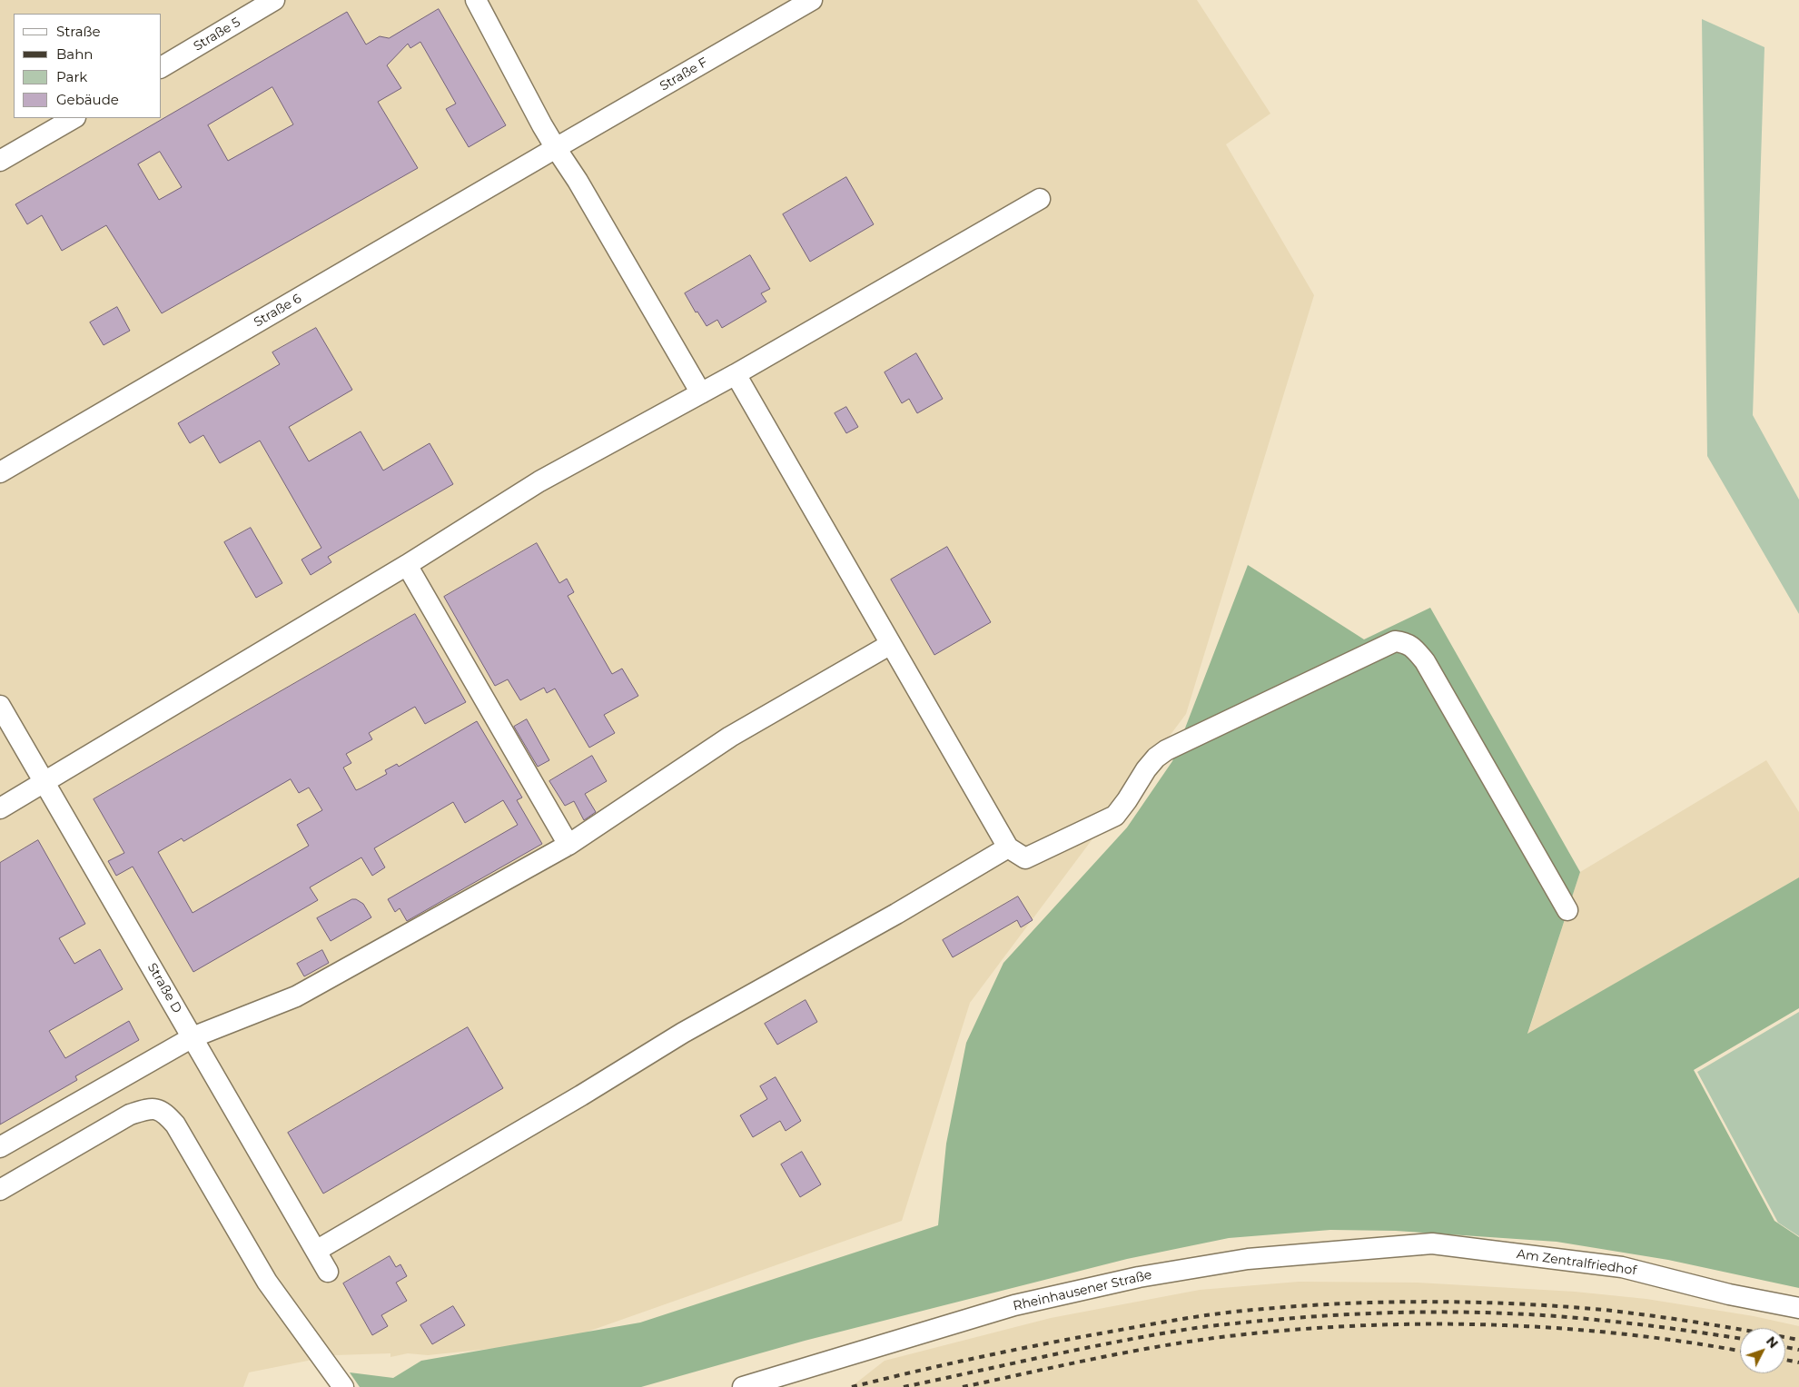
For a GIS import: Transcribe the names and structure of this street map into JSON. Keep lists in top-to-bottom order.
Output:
{
  "streets": {
    "street": [
      "Straße 5",
      "Straße F",
      "Straße 6",
      "Straße D",
      "Am Zentralfriedhof",
      "Rheinhausener Straße"
    ]
  },
  "crossings": [
    ["Straße F", "Straße 6"],
    ["Am Zentralfriedhof", "Rheinhausener Straße"]
  ],
  "legend": [
    "Straße",
    "Bahn",
    "Park",
    "Gebäude"
  ],
  "north": "top right"
}
